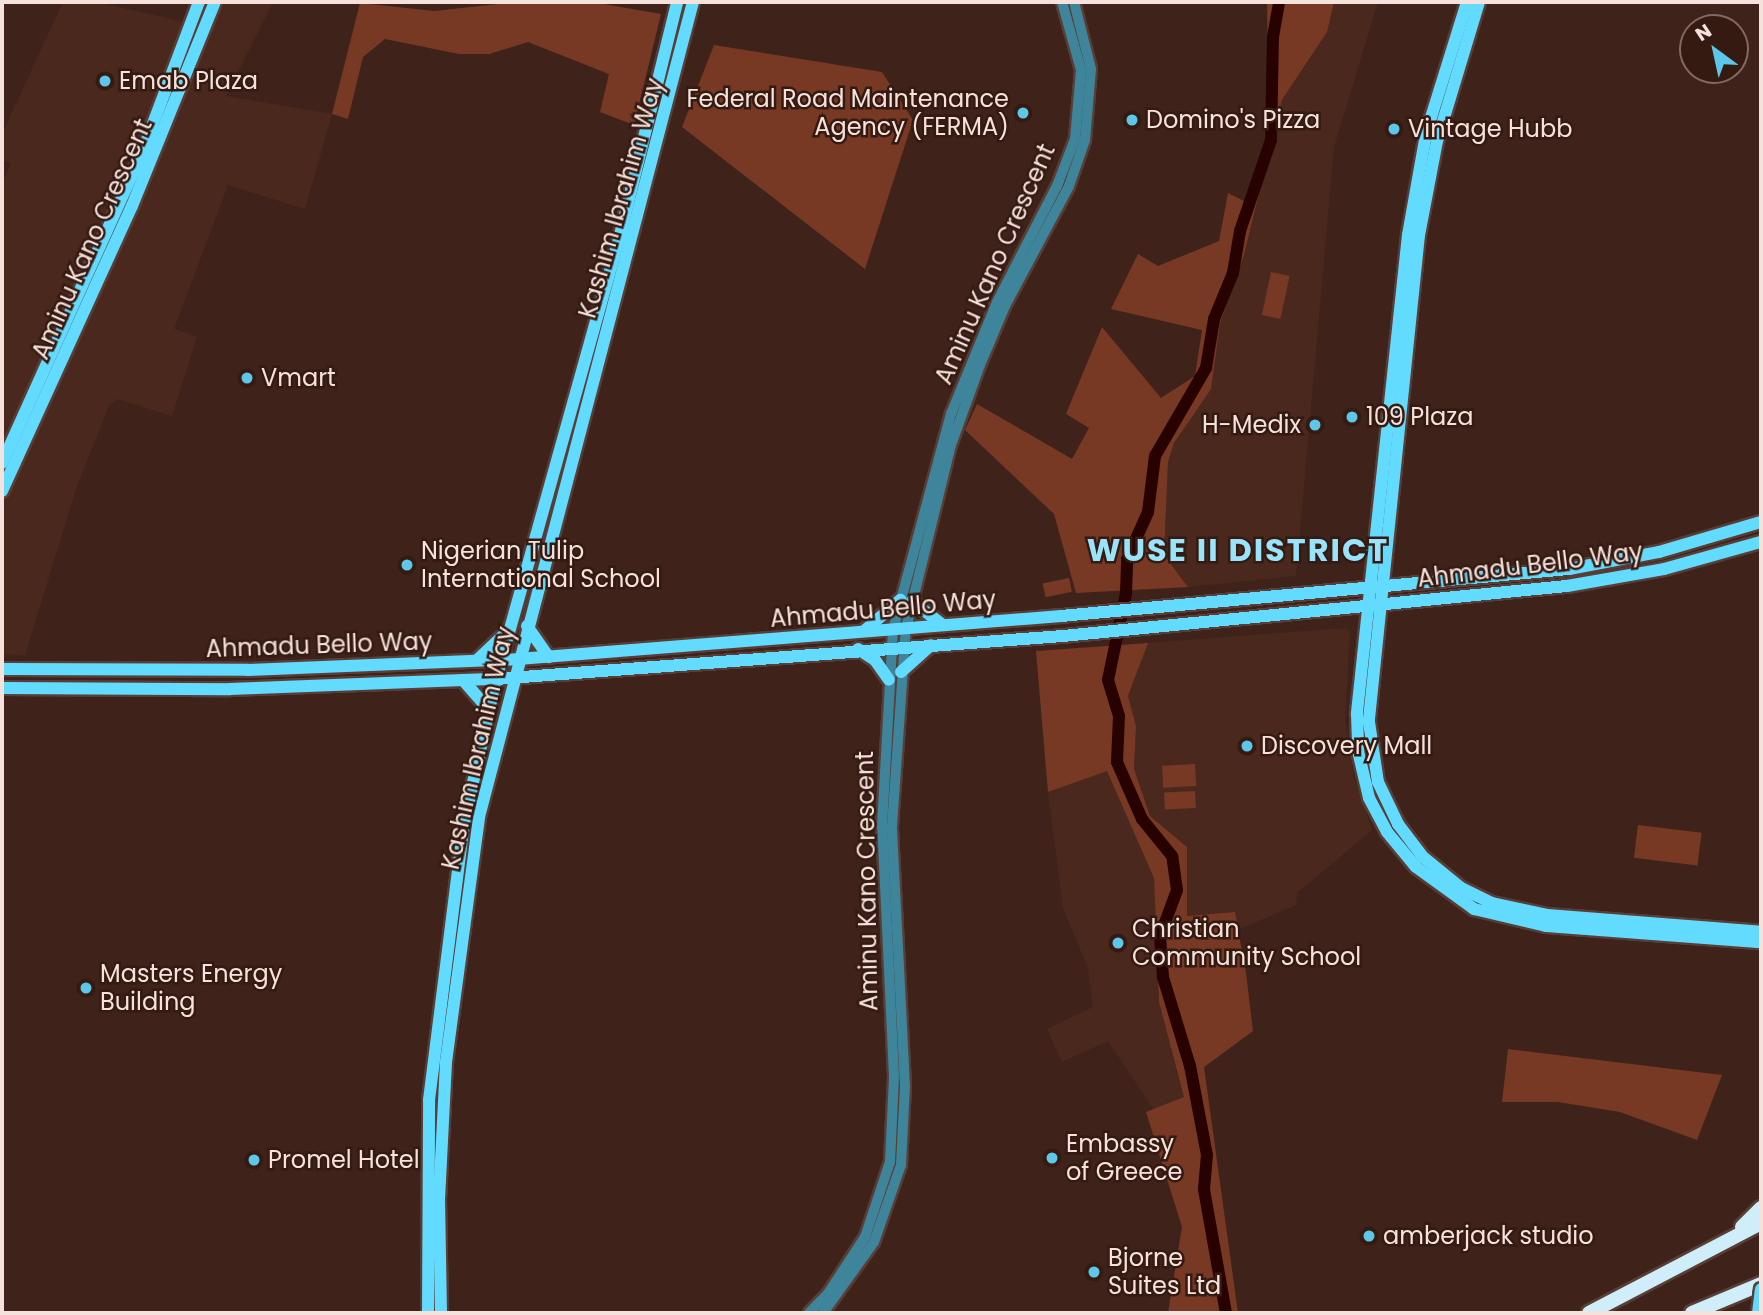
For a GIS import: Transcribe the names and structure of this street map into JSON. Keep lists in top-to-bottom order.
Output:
{
  "streets": {
    "main road": ["Kashim Ibrahim Way", "Aminu Kano Crescent", "Ahmadu Bello Way"]
  },
  "crossings": [
    ["Kashim Ibrahim Way", "Ahmadu Bello Way"],
    ["Aminu Kano Crescent", "Ahmadu Bello Way"]
  ],
  "districts": ["WUSE II DISTRICT"],
  "places": [
    "Emab Plaza",
    "Federal Road Maintenance Agency (FERMA)",
    "Domino's Pizza",
    "Vintage Hubb",
    "Vmart",
    "109 Plaza",
    "H-Medix",
    "Nigerian Tulip International School",
    "Discovery Mall",
    "Christian Community School",
    "Masters Energy Building",
    "Embassy of Greece",
    "Promel Hotel",
    "amberjack studio",
    "Bjorne Suites Ltd"
  ],
  "north": "top left"
}
